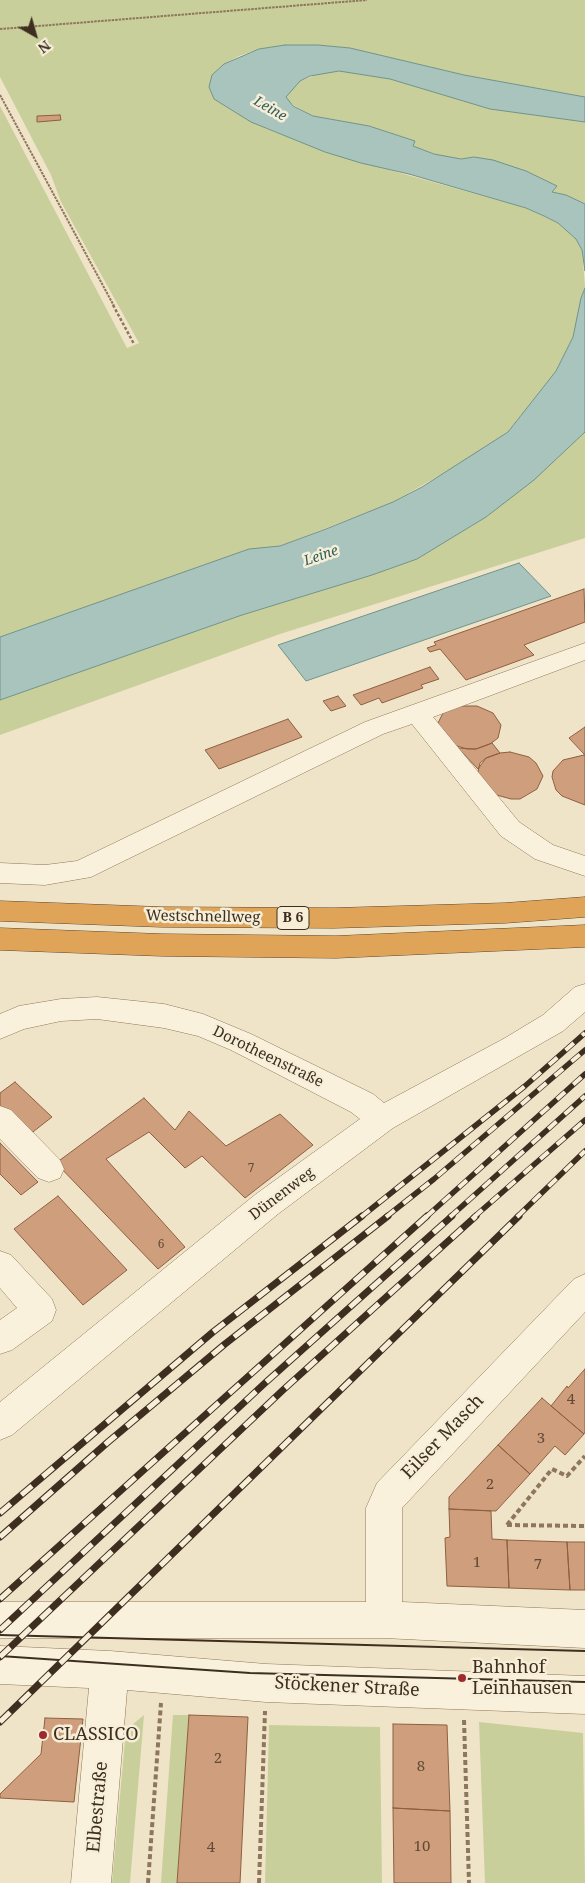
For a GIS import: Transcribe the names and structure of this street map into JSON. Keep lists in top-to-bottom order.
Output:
{
  "streets": {
    "highway": ["Westschnellweg", "B 6"],
    "street": [
      "Dorotheenstraße",
      "Dünenweg",
      "Eilser Masch",
      "Stöckener Straße",
      "Elbestraße"
    ]
  },
  "crossings": [
    ["Dorotheenstraße", "Dünenweg"],
    ["Stöckener Straße", "Elbestraße"]
  ],
  "water": ["Leine"],
  "places": ["Bahnhof Leinhausen", "CLASSICO"],
  "house_numbers": [
    "7",
    "6",
    "4",
    "3",
    "2",
    "1",
    "7",
    "2",
    "8",
    "10",
    "4"
  ],
  "north": "bottom right"
}
